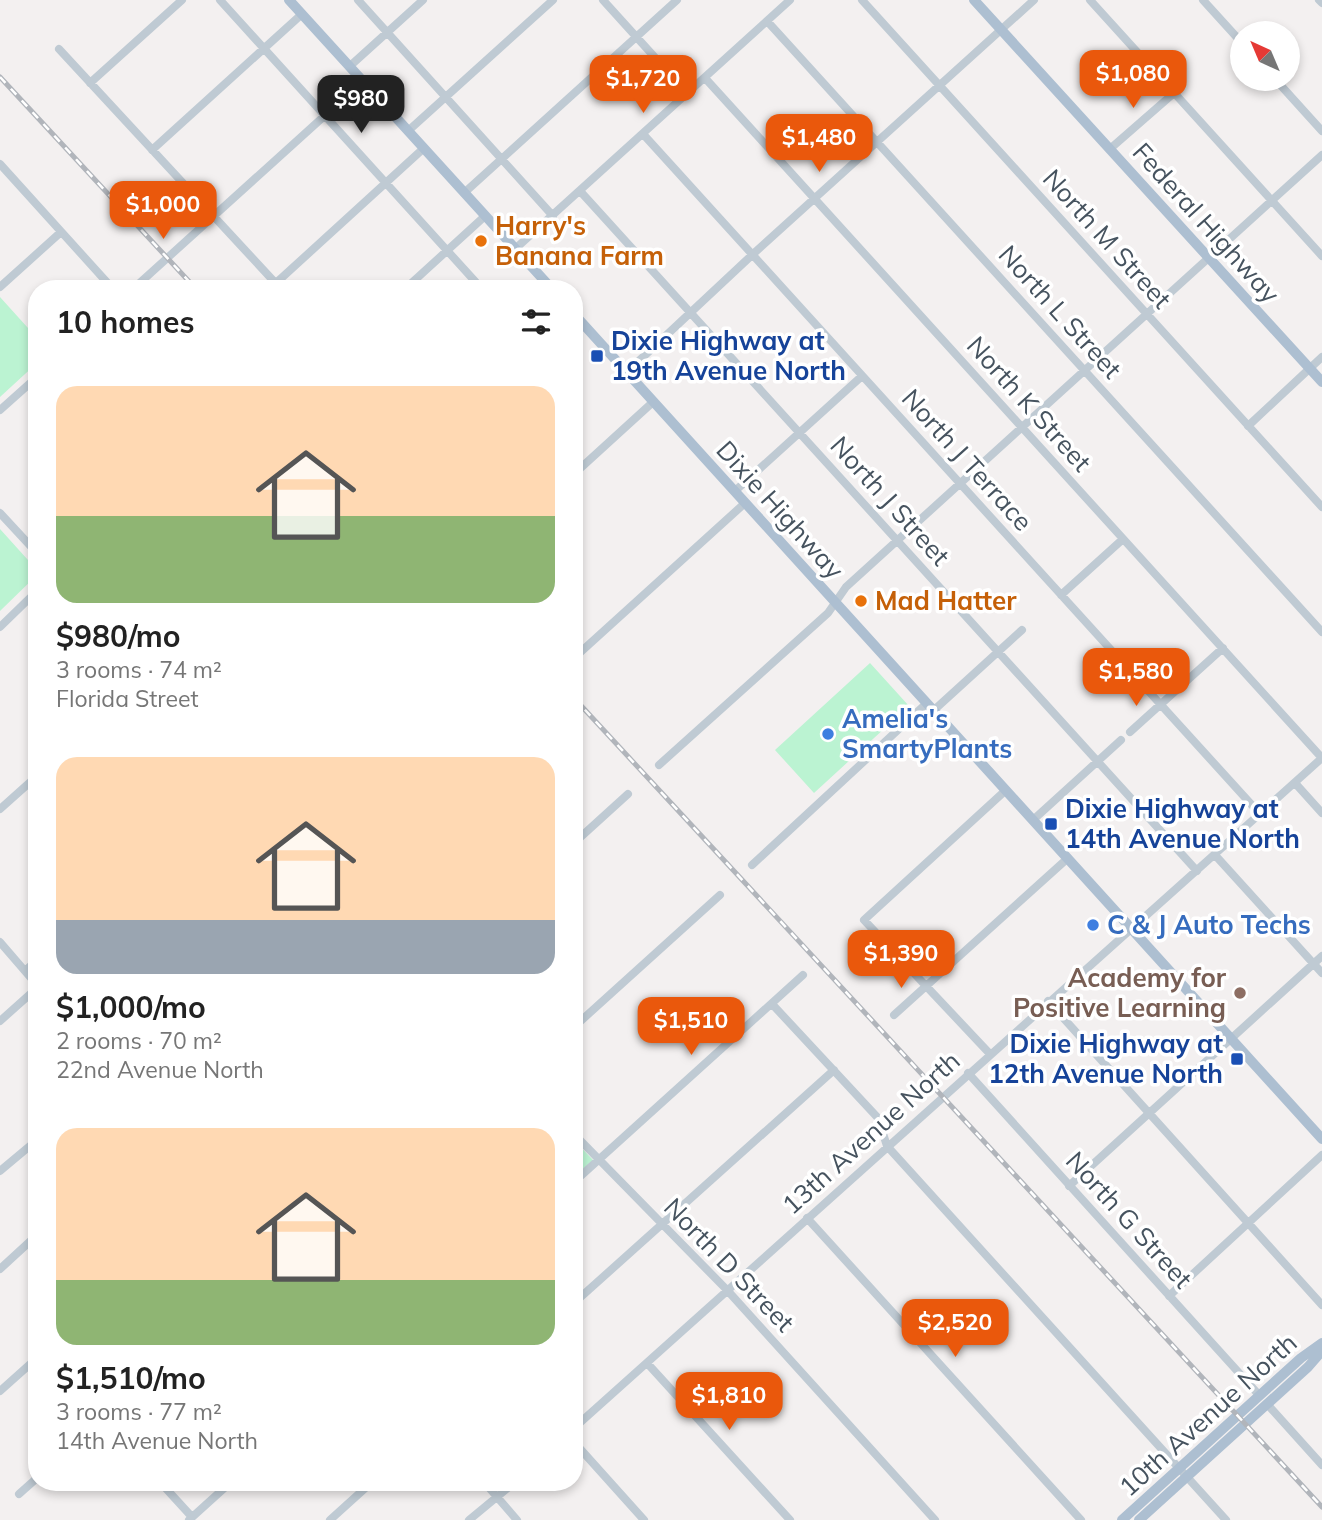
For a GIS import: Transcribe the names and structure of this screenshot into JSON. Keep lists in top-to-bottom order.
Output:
{
  "streets": {
    "main road": ["Federal Highway", "Dixie Highway", "10th Avenue North"],
    "street": [
      "North M Street",
      "North L Street",
      "North K Street",
      "North J Terrace",
      "North J Street",
      "13th Avenue North",
      "North G Street",
      "North D Street"
    ]
  },
  "crossings": [
    ["North K Street", "13th Avenue North"],
    ["North J Terrace", "13th Avenue North"],
    ["North J Street", "13th Avenue North"],
    ["Dixie Highway", "13th Avenue North"],
    ["13th Avenue North", "North G Street"],
    ["13th Avenue North", "North D Street"],
    ["North G Street", "10th Avenue North"]
  ],
  "places": {
    "other": [
      "Harry's Banana Farm",
      "Mad Hatter",
      "Amelia's SmartyPlants",
      "C & J Auto Techs",
      "Academy for Positive Learning"
    ],
    "transit": ["Dixie Highway at 19th Avenue North", "Dixie Highway at 14th Avenue North", "Dixie Highway at 12th Avenue North"]
  },
  "north": "top left",
  "page": {
    "price": [
      "$1,080",
      "$1,720",
      "$980",
      "$1,480",
      "$1,000",
      "$1,580",
      "$1,390",
      "$1,510",
      "$2,520",
      "$1,810"
    ],
    "heading": "10 homes",
    "list": [
      {
        "name": "$980/mo",
        "note": "3 rooms · 74 m² · Florida Street"
      },
      {
        "name": "$1,000/mo",
        "note": "2 rooms · 70 m² · 22nd Avenue North"
      },
      {
        "name": "$1,510/mo",
        "note": "3 rooms · 77 m² · 14th Avenue North"
      }
    ]
  }
}
